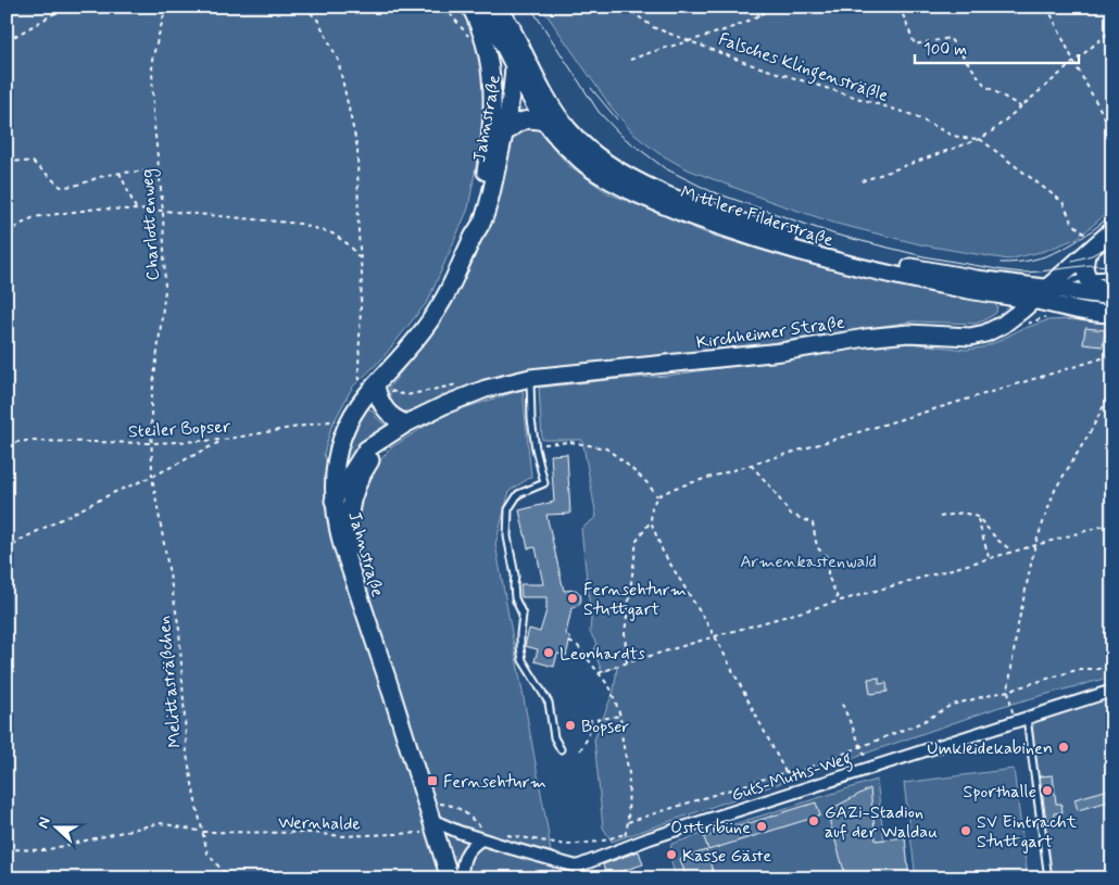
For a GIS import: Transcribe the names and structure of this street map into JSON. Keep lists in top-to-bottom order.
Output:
{
  "streets": {
    "main road": ["Jahnstraße", "Mittlere Filderstraße", "Kirchheimer Straße"],
    "street": ["Guts-Muths-Weg"],
    "path": [
      "Falsches Klingensträßle",
      "Charlottenweg",
      "Steiler Bopser",
      "Melittasträßchen",
      "Wernhalde"
    ]
  },
  "crossings": [
    ["Jahnstraße", "Mittlere Filderstraße"],
    ["Jahnstraße", "Kirchheimer Straße"],
    ["Jahnstraße", "Steiler Bopser"],
    ["Jahnstraße", "Wernhalde"],
    ["Mittlere Filderstraße", "Kirchheimer Straße"],
    ["Charlottenweg", "Steiler Bopser"],
    ["Charlottenweg", "Melittasträßchen"],
    ["Steiler Bopser", "Melittasträßchen"],
    ["Melittasträßchen", "Wernhalde"]
  ],
  "parks": ["Armenkastenwald"],
  "places": {
    "other": [
      "Fernsehturm Stuttgart",
      "Leonhardts",
      "Bopser",
      "Umkleidekabinen",
      "Sporthalle",
      "GAZi-Stadion auf der Waldau",
      "Osttribüne",
      "SV Eintracht Stuttgart",
      "Kasse Gäste"
    ],
    "transit": ["Fernsehturm"]
  },
  "scale_bar": "100 m",
  "north": "left"
}
